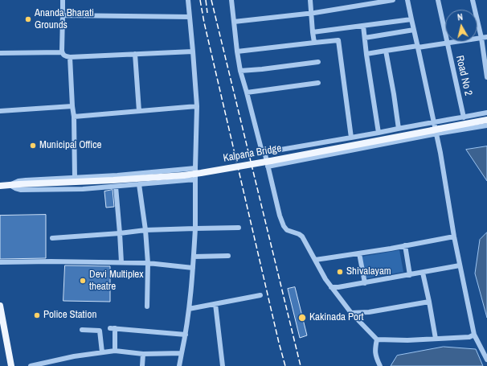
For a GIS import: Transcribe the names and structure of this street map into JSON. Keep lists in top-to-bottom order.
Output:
{
  "streets": {
    "main road": ["Kalpana Bridge"],
    "street": ["Road No 2"]
  },
  "places": [
    "Ananda Bharati Grounds",
    "Municipal Office",
    "Shivalayam",
    "Devi Multiplex theatre",
    "Police Station",
    "Kakinada Port"
  ],
  "north": "top"
}
